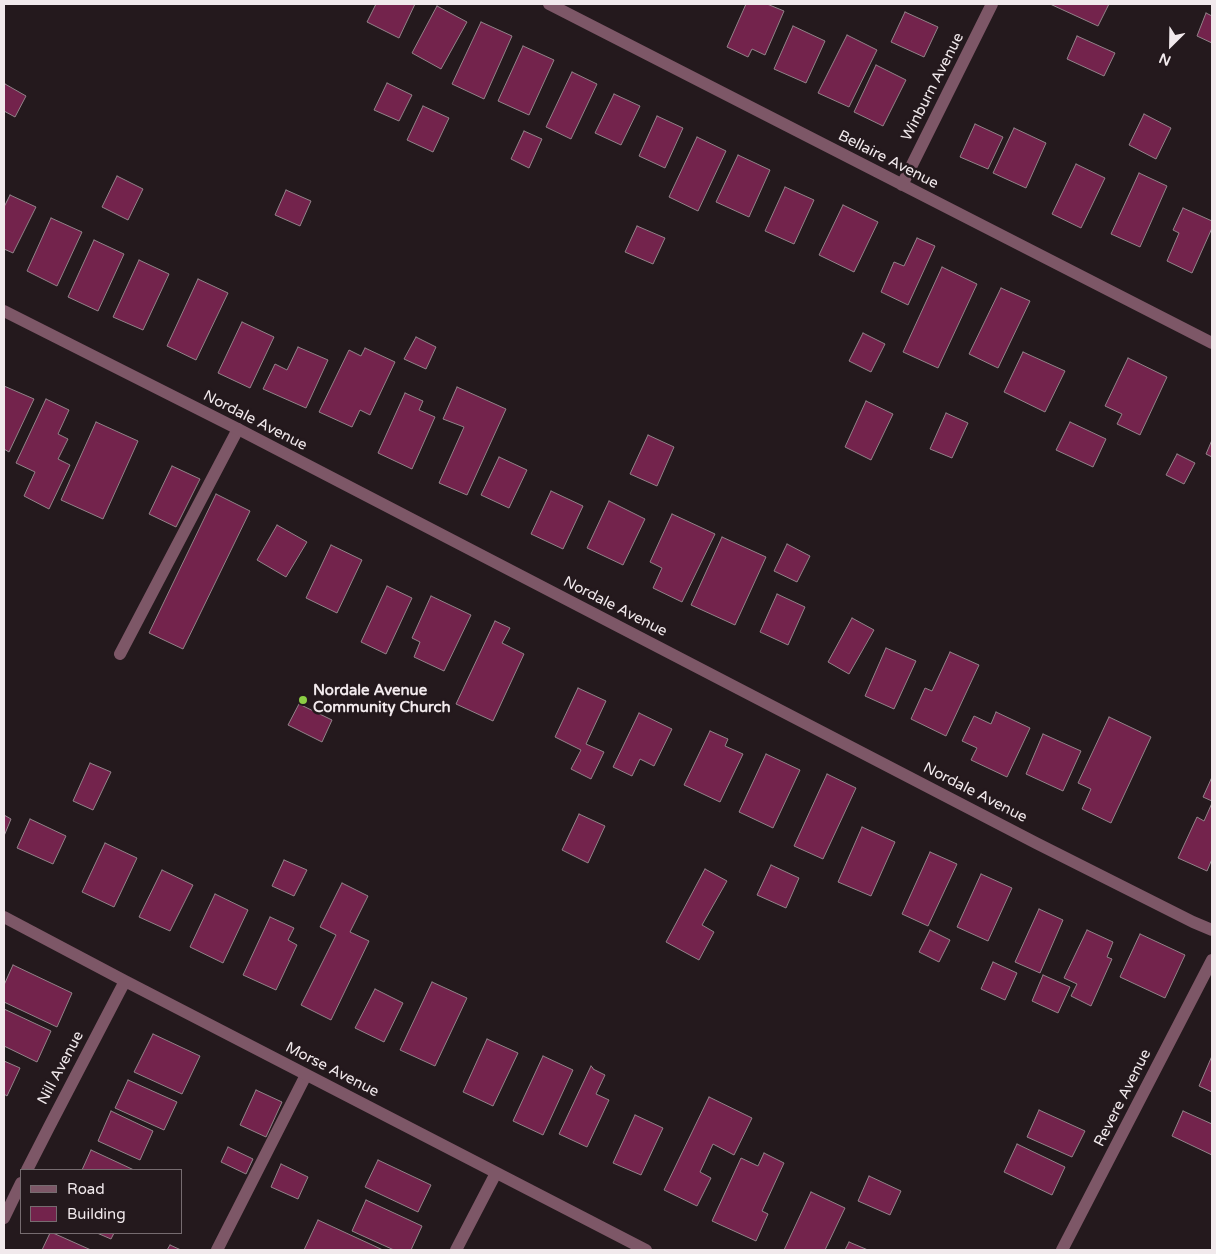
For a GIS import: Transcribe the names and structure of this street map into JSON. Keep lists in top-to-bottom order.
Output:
{
  "streets": {
    "street": [
      "Winburn Avenue",
      "Bellaire Avenue",
      "Nordale Avenue",
      "Nill Avenue",
      "Morse Avenue",
      "Revere Avenue"
    ]
  },
  "crossings": [
    ["Winburn Avenue", "Bellaire Avenue"],
    ["Nill Avenue", "Morse Avenue"]
  ],
  "places": ["Nordale Avenue Community Church"],
  "legend": ["Road", "Building"],
  "north": "bottom left"
}
